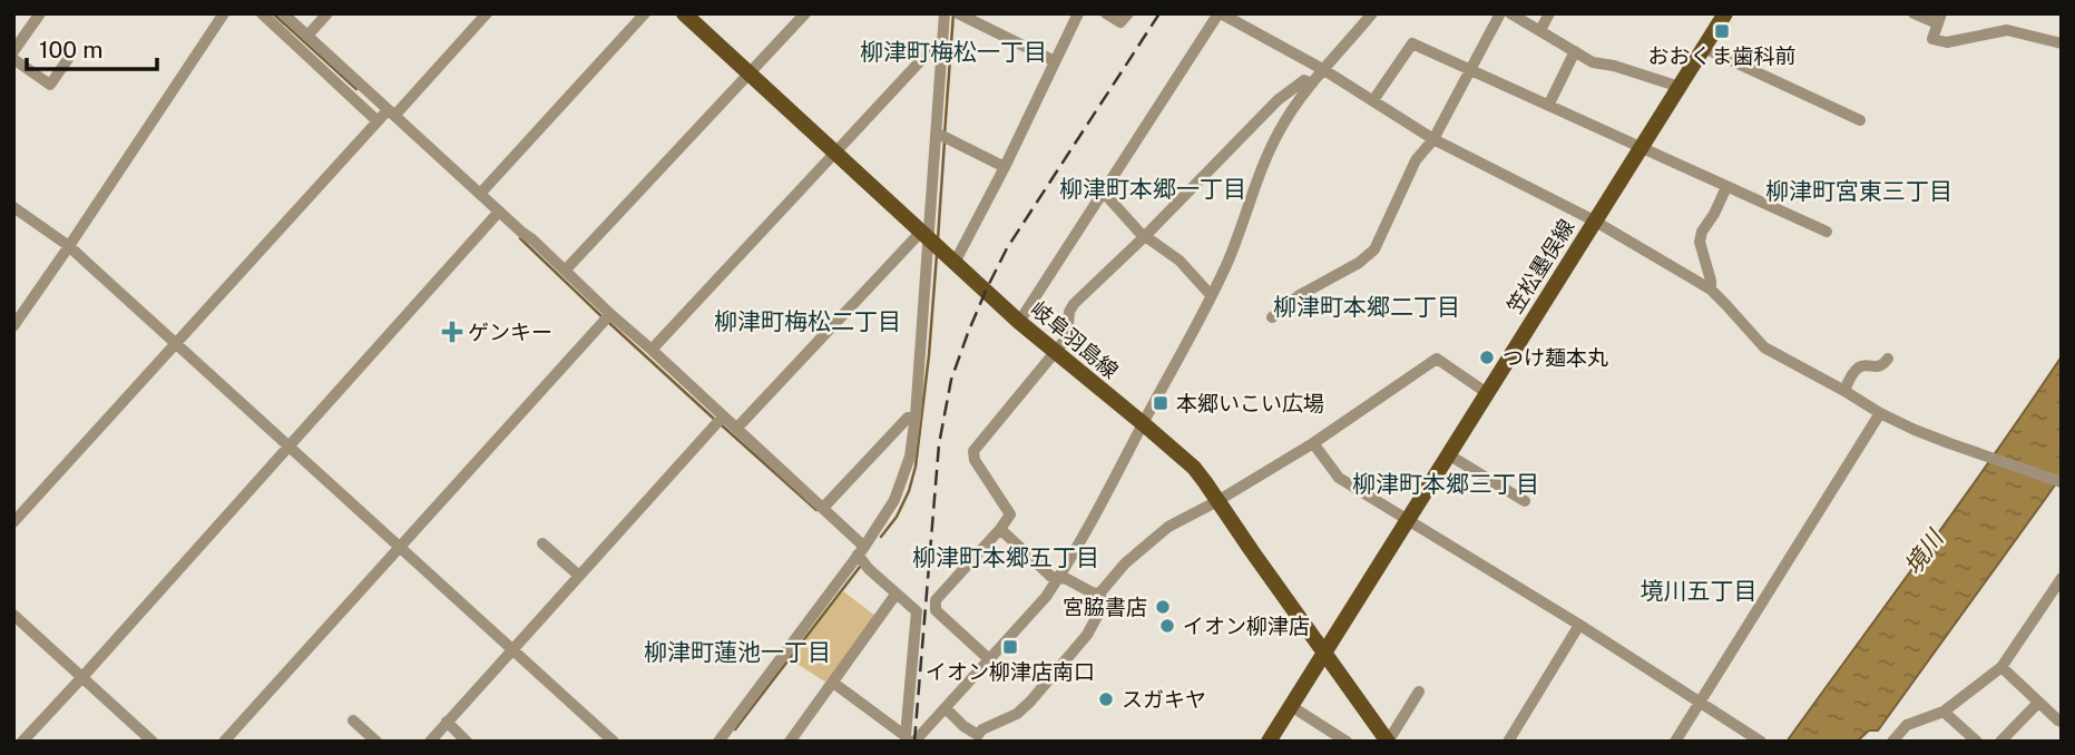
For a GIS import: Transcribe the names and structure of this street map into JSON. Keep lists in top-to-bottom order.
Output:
{
  "streets": {
    "main road": ["笠松墨俣線", "岐阜羽島線"]
  },
  "crossings": [
    ["笠松墨俣線", "岐阜羽島線"]
  ],
  "districts": [
    "柳津町梅松一丁目",
    "柳津町本郷一丁目",
    "柳津町宮東三丁目",
    "柳津町本郷二丁目",
    "柳津町梅松二丁目",
    "柳津町本郷三丁目",
    "柳津町本郷五丁目",
    "境川五丁目",
    "柳津町蓮池一丁目"
  ],
  "water": ["境川"],
  "places": {
    "transit": ["おおくま歯科前", "本郷いこい広場", "イオン柳津店南口"],
    "health": ["ゲンキー"],
    "other": [
      "つけ麺本丸",
      "宮脇書店",
      "イオン柳津店",
      "スガキヤ"
    ]
  },
  "scale_bar": "100 m"
}
